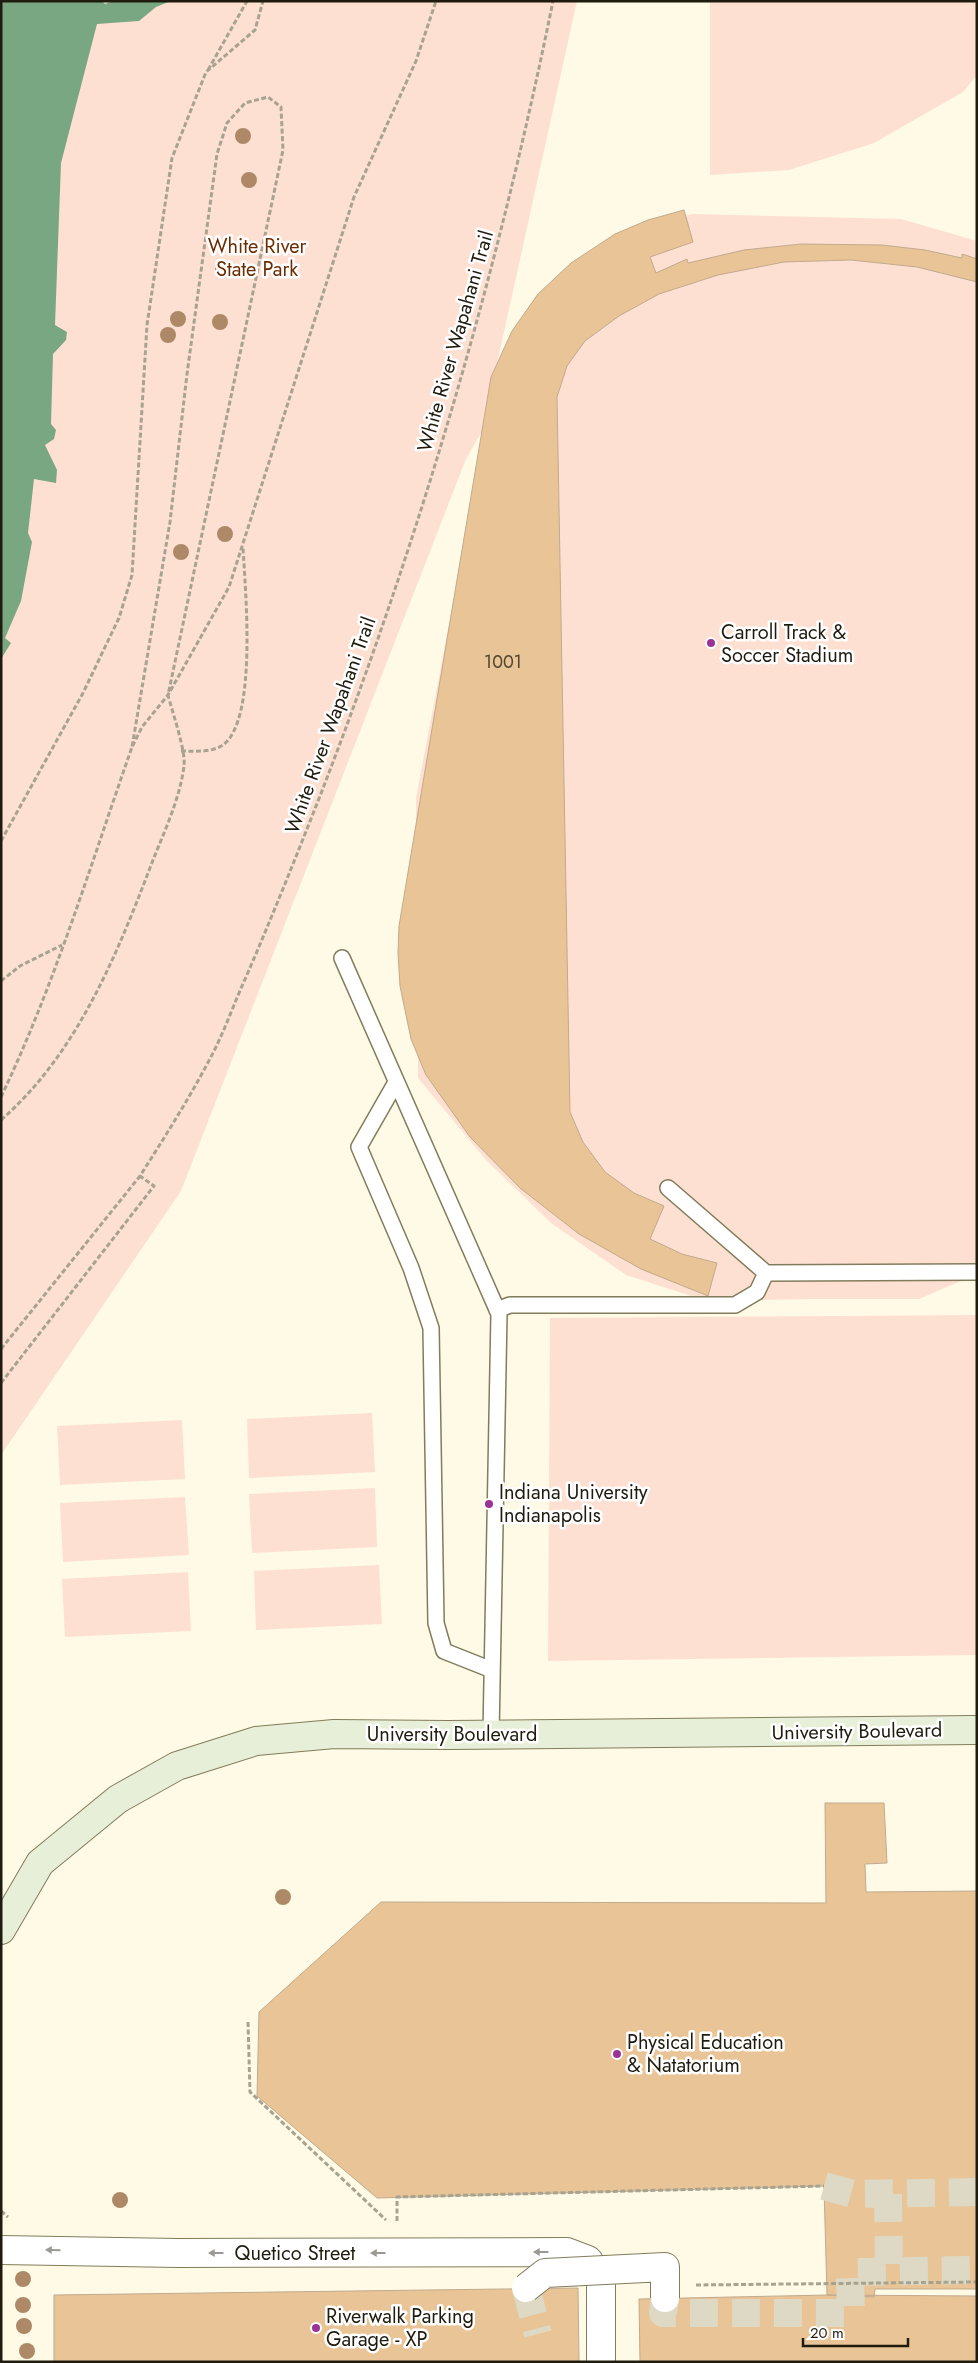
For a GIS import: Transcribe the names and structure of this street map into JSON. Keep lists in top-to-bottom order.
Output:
{
  "streets": {
    "street": ["University Boulevard", "Quetico Street"],
    "path": ["White River Wapahani Trail"]
  },
  "one_way": ["Quetico Street"],
  "parks": ["White River State Park"],
  "places": [
    "Carroll Track & Soccer Stadium",
    "Indiana University Indianapolis",
    "Physical Education & Natatorium",
    "Riverwalk Parking Garage - XP"
  ],
  "house_numbers": ["1001"],
  "scale_bar": "20 m"
}
